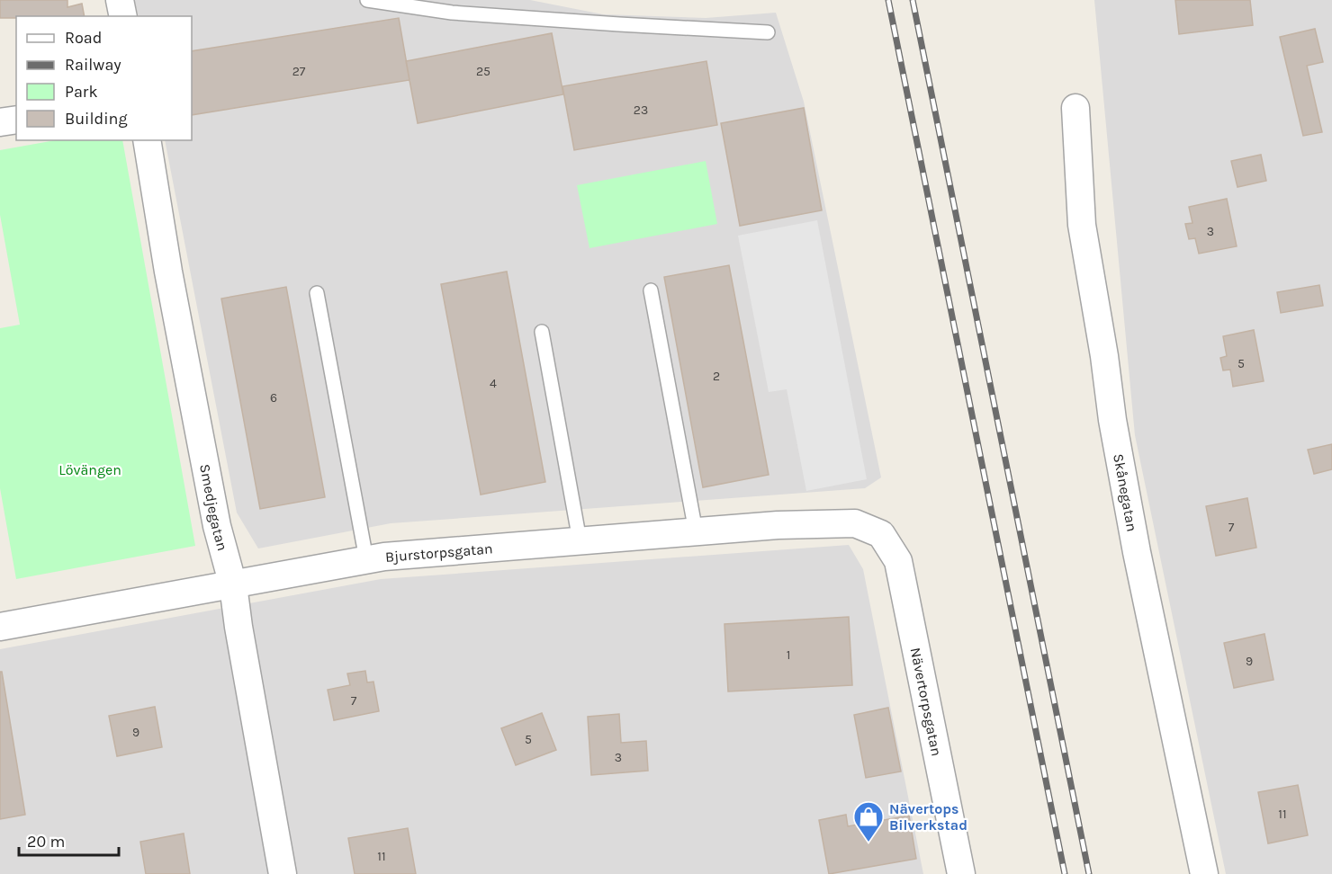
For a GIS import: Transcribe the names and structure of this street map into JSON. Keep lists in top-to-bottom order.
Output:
{
  "streets": {
    "street": [
      "Skånegatan",
      "Smedjegatan",
      "Bjurstorpsgatan",
      "Nävertorpsgatan"
    ]
  },
  "crossings": [
    ["Smedjegatan", "Bjurstorpsgatan"],
    ["Bjurstorpsgatan", "Nävertorpsgatan"]
  ],
  "parks": ["Lövängen"],
  "places": {
    "shop": ["Nävertops Bilverkstad"]
  },
  "house_numbers": [
    "27",
    "25",
    "23",
    "3",
    "5",
    "2",
    "4",
    "6",
    "7",
    "1",
    "9",
    "7",
    "9",
    "5",
    "3",
    "11",
    "11"
  ],
  "legend": [
    "Road",
    "Railway",
    "Park",
    "Building"
  ],
  "scale_bar": "20 m"
}
